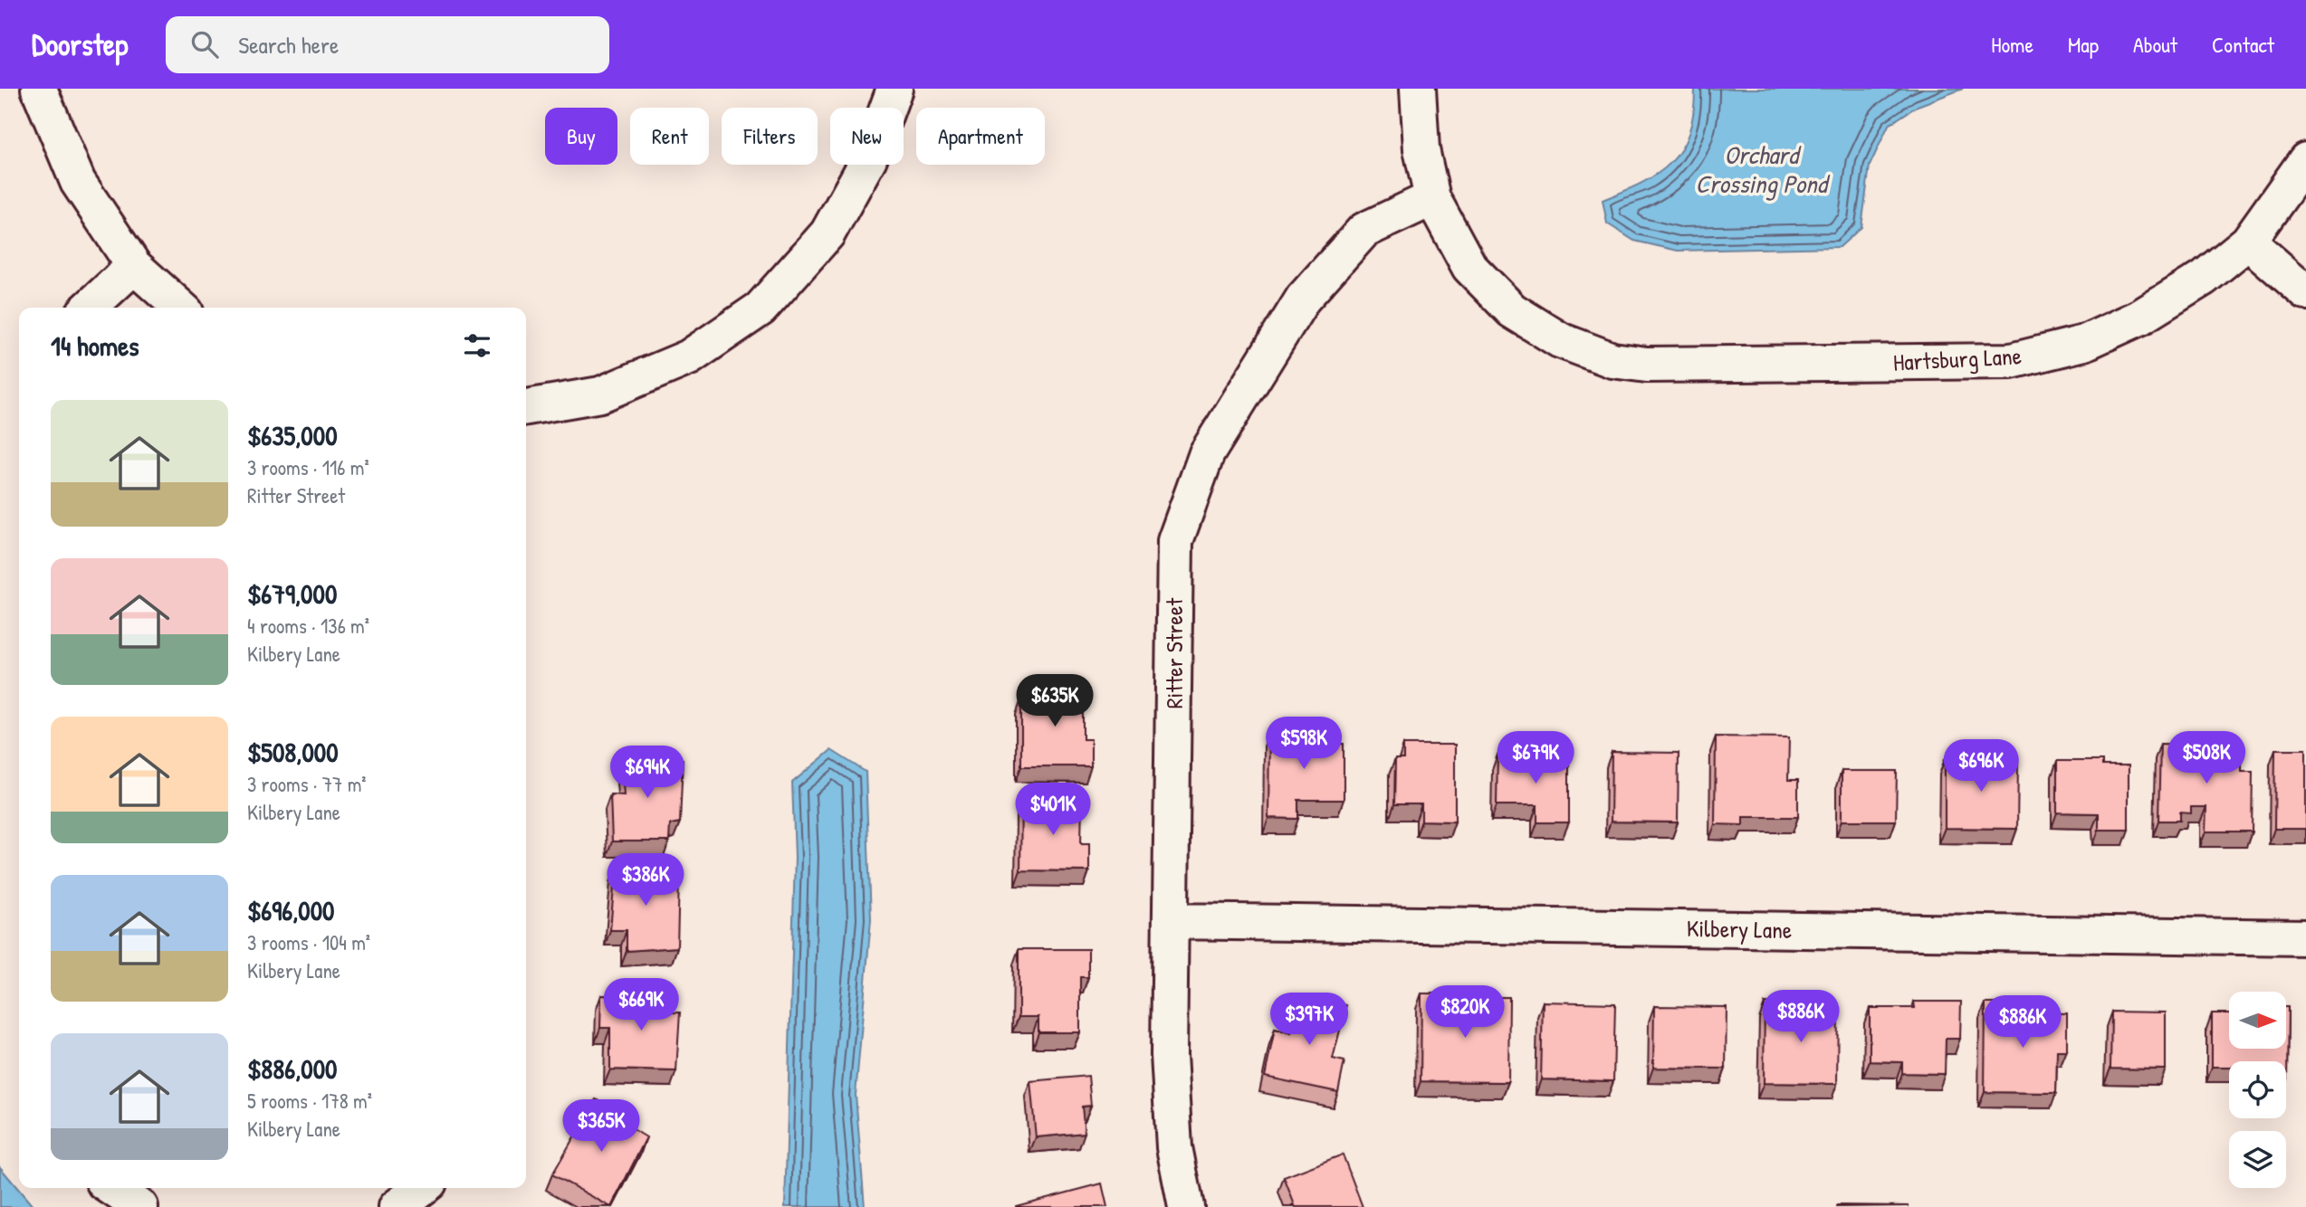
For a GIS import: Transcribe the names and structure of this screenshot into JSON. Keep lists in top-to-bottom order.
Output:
{
  "streets": {
    "street": ["Hartsburg Lane", "Ritter Street", "Kilbery Lane"]
  },
  "crossings": [
    ["Hartsburg Lane", "Ritter Street"],
    ["Ritter Street", "Kilbery Lane"]
  ],
  "water": ["Orchard Crossing Pond"],
  "north": "right",
  "page": {
    "header": "Doorstep",
    "search": "Search here",
    "nav": [
      "Home",
      "Map",
      "About",
      "Contact"
    ],
    "chip": [
      "Buy",
      "Rent",
      "Filters",
      "New",
      "Apartment"
    ],
    "heading": "14 homes",
    "list": [
      {
        "name": "$635,000",
        "note": "3 rooms · 116 m² · Ritter Street"
      },
      {
        "name": "$679,000",
        "note": "4 rooms · 136 m² · Kilbery Lane"
      },
      {
        "name": "$508,000",
        "note": "3 rooms · 77 m² · Kilbery Lane"
      },
      {
        "name": "$696,000",
        "note": "3 rooms · 104 m² · Kilbery Lane"
      },
      {
        "name": "$886,000",
        "note": "5 rooms · 178 m² · Kilbery Lane"
      }
    ],
    "price": [
      "$635K",
      "$598K",
      "$679K",
      "$508K",
      "$696K",
      "$694K",
      "$401K",
      "$386K",
      "$669K",
      "$820K",
      "$886K",
      "$397K",
      "$886K",
      "$365K"
    ]
  }
}
